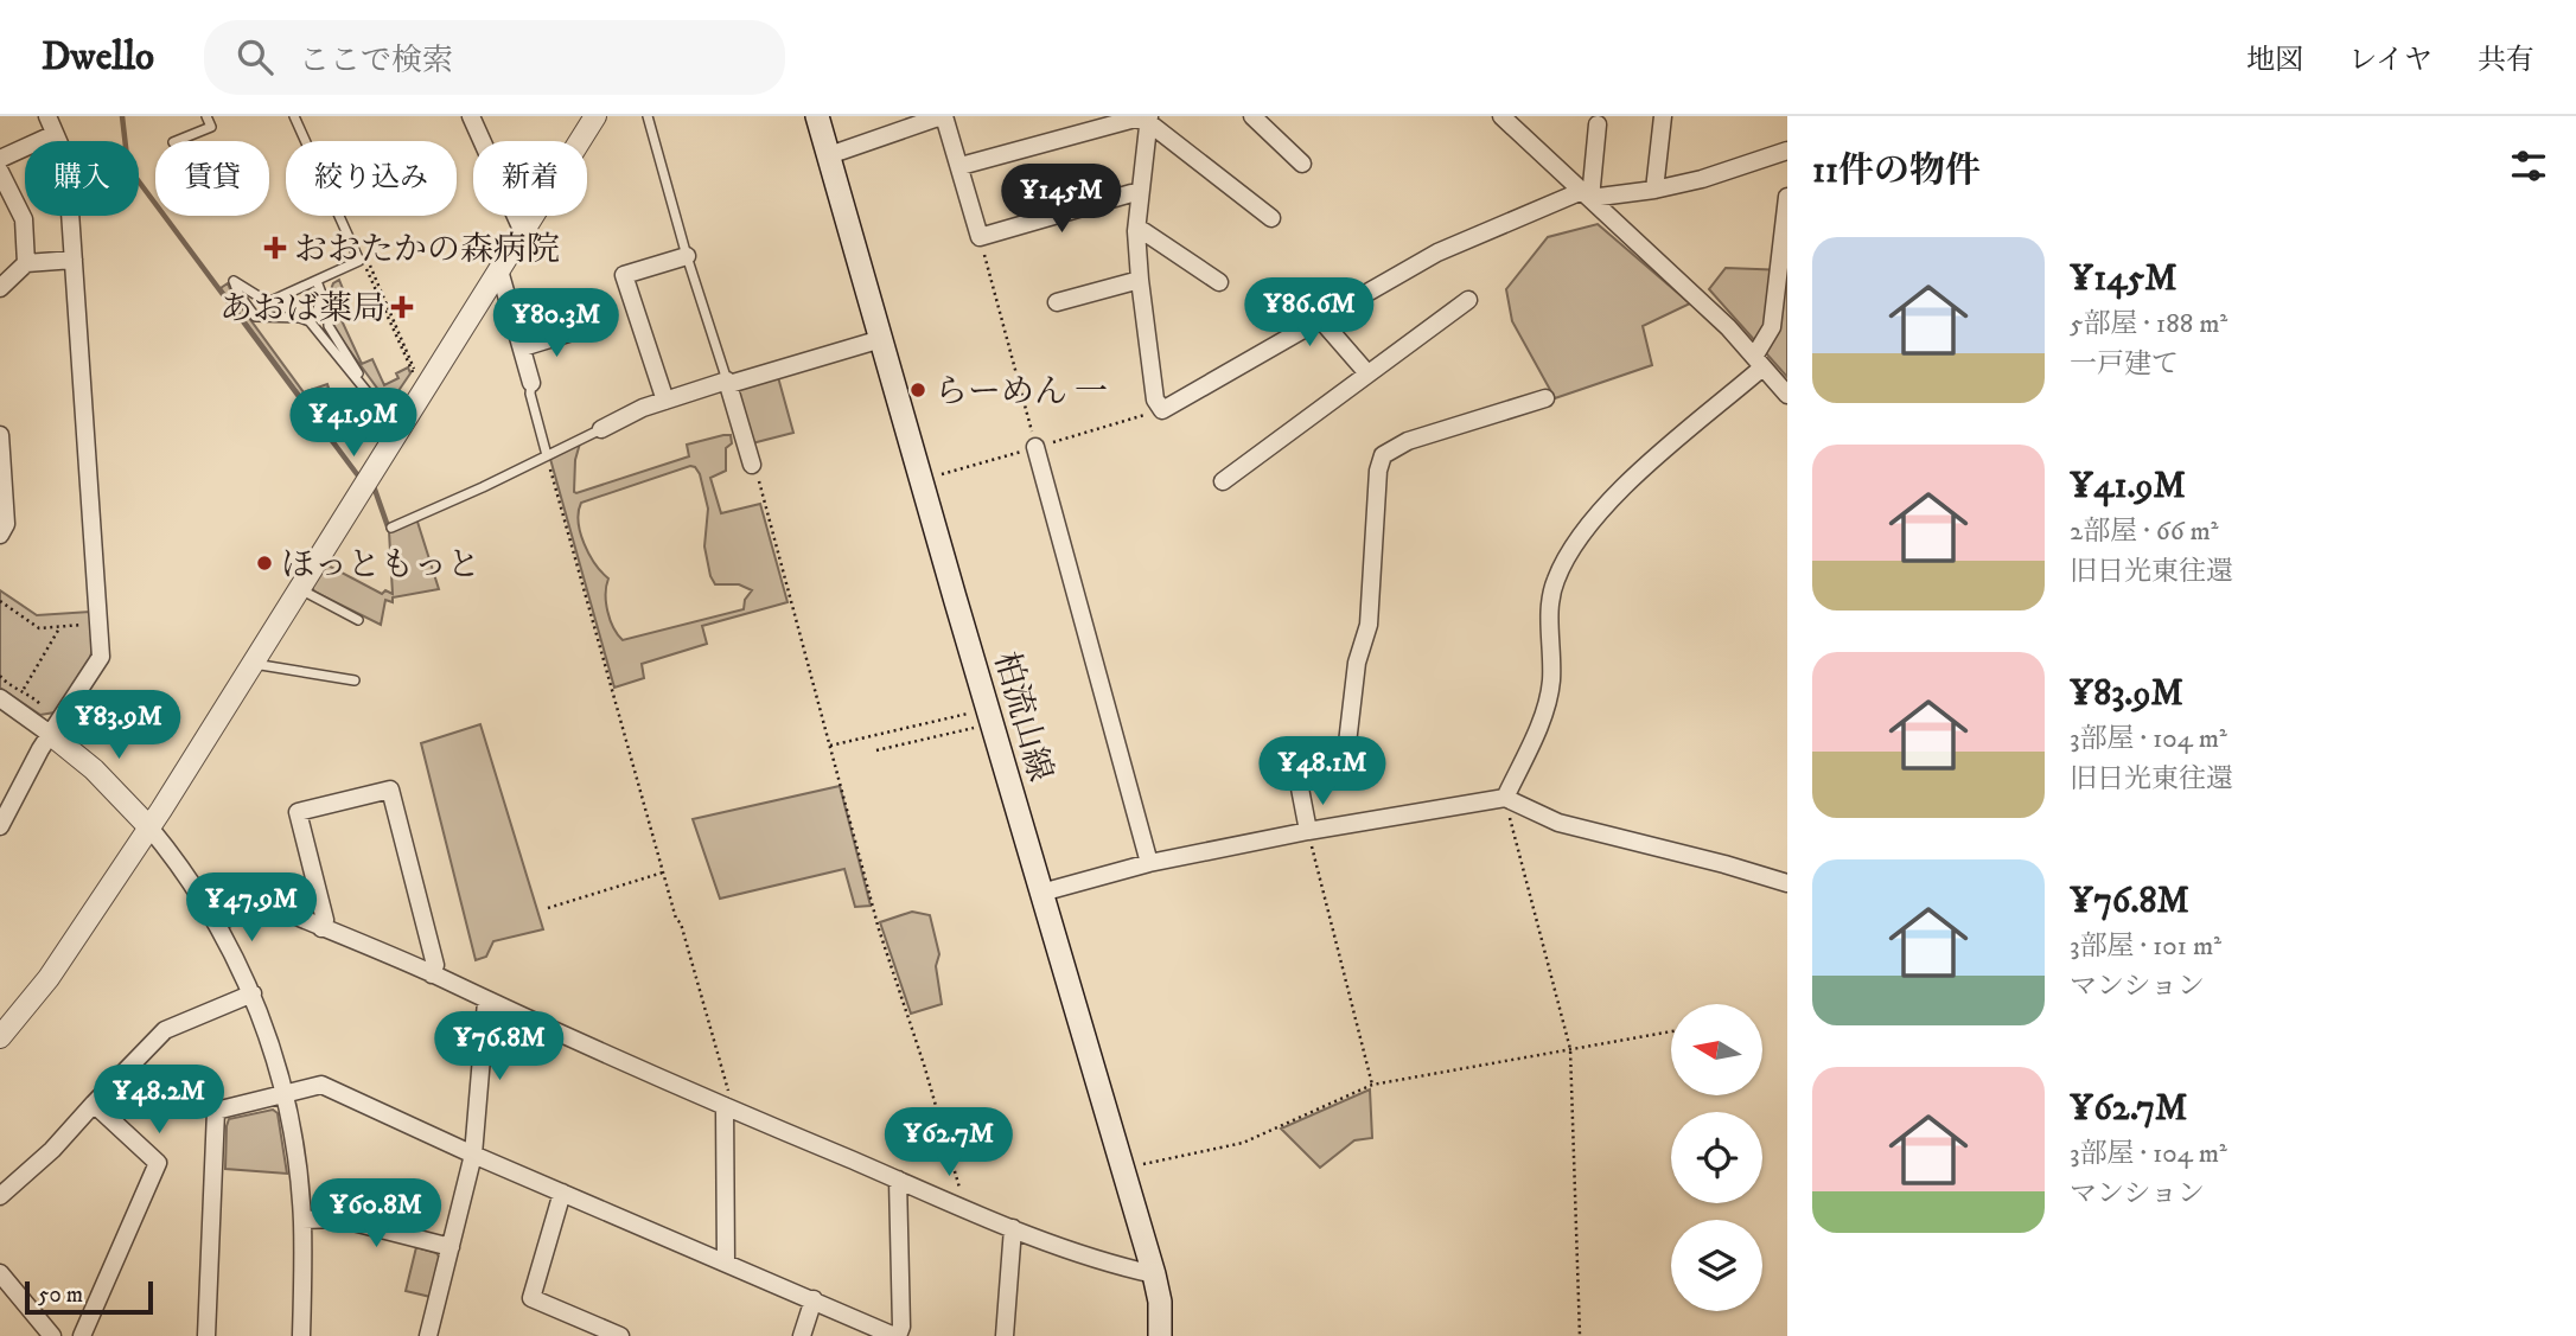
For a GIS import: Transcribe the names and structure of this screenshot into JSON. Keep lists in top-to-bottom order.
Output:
{
  "streets": {
    "main road": ["柏流山線"]
  },
  "places": {
    "health": ["おおたかの森病院", "あおば薬局"],
    "other": ["らーめん 一", "ほっともっと"]
  },
  "scale_bar": "50 m",
  "north": "left",
  "page": {
    "header": "Dwello",
    "search": "ここで検索",
    "nav": ["地図", "レイヤ", "共有"],
    "heading": "11件の物件",
    "chip": [
      "購入",
      "賃貸",
      "絞り込み",
      "新着"
    ],
    "price": [
      "¥145M",
      "¥86.6M",
      "¥80.3M",
      "¥41.9M",
      "¥83.9M",
      "¥48.1M",
      "¥47.9M",
      "¥76.8M",
      "¥48.2M",
      "¥62.7M",
      "¥60.8M"
    ],
    "list": [
      {
        "name": "¥145M",
        "note": "5部屋 · 188 m² · 一戸建て"
      },
      {
        "name": "¥41.9M",
        "note": "2部屋 · 66 m² · 旧日光東往還"
      },
      {
        "name": "¥83.9M",
        "note": "3部屋 · 104 m² · 旧日光東往還"
      },
      {
        "name": "¥76.8M",
        "note": "3部屋 · 101 m² · マンション"
      },
      {
        "name": "¥62.7M",
        "note": "3部屋 · 104 m² · マンション"
      }
    ],
    "scale": "50 m"
  }
}
